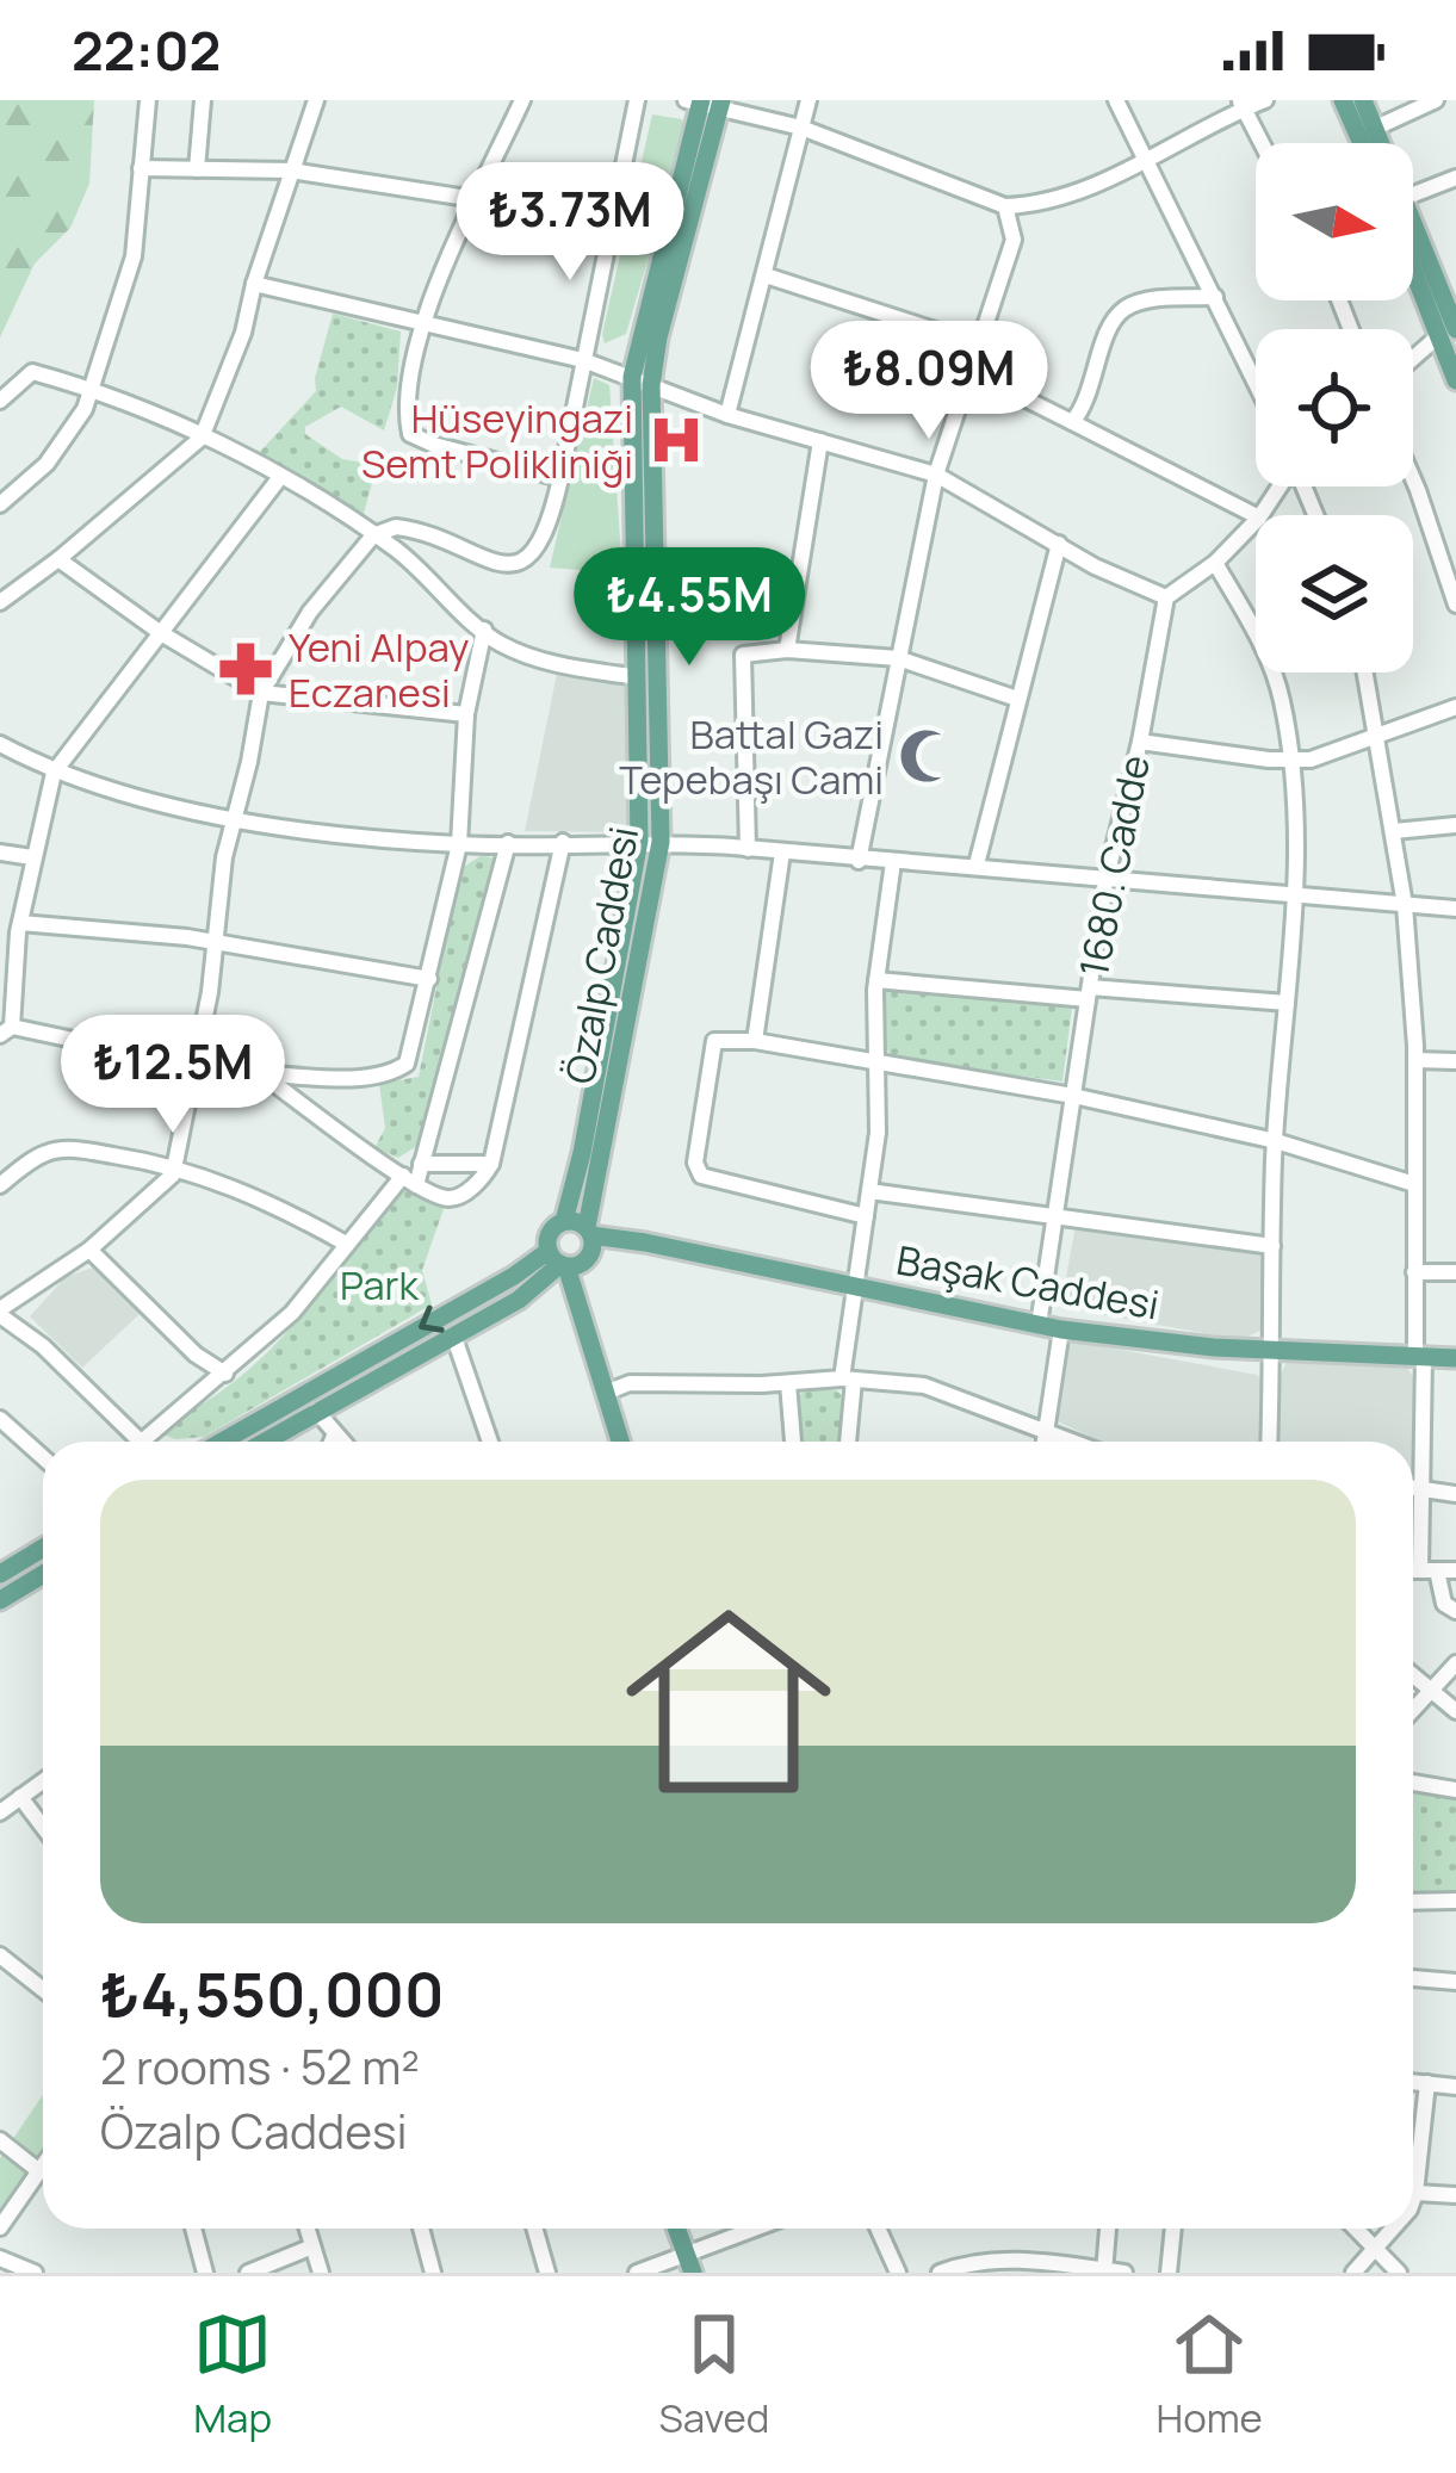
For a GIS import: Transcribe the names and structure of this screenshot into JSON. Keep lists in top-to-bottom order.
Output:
{
  "streets": {
    "main road": ["Özalp Caddesi", "Başak Caddesi"],
    "street": ["1680. Cadde"]
  },
  "crossings": [
    ["1680. Cadde", "Başak Caddesi"],
    ["Özalp Caddesi", "Başak Caddesi"]
  ],
  "parks": ["Park"],
  "places": {
    "hospital": ["Hüseyingazi Semt Polikliniği"],
    "pharmacy": ["Yeni Alpay Eczanesi"],
    "mosque": ["Battal Gazi Tepebaşı Cami"]
  },
  "north": "right",
  "page": {
    "status": "22:02",
    "price": [
      "₺3.73M",
      "₺8.09M",
      "₺4.55M",
      "₺12.5M"
    ],
    "list": [
      {
        "name": "₺4,550,000",
        "note": "2 rooms · 52 m² · Özalp Caddesi"
      }
    ],
    "tabs": ["Map", "Saved", "Home"]
  }
}
